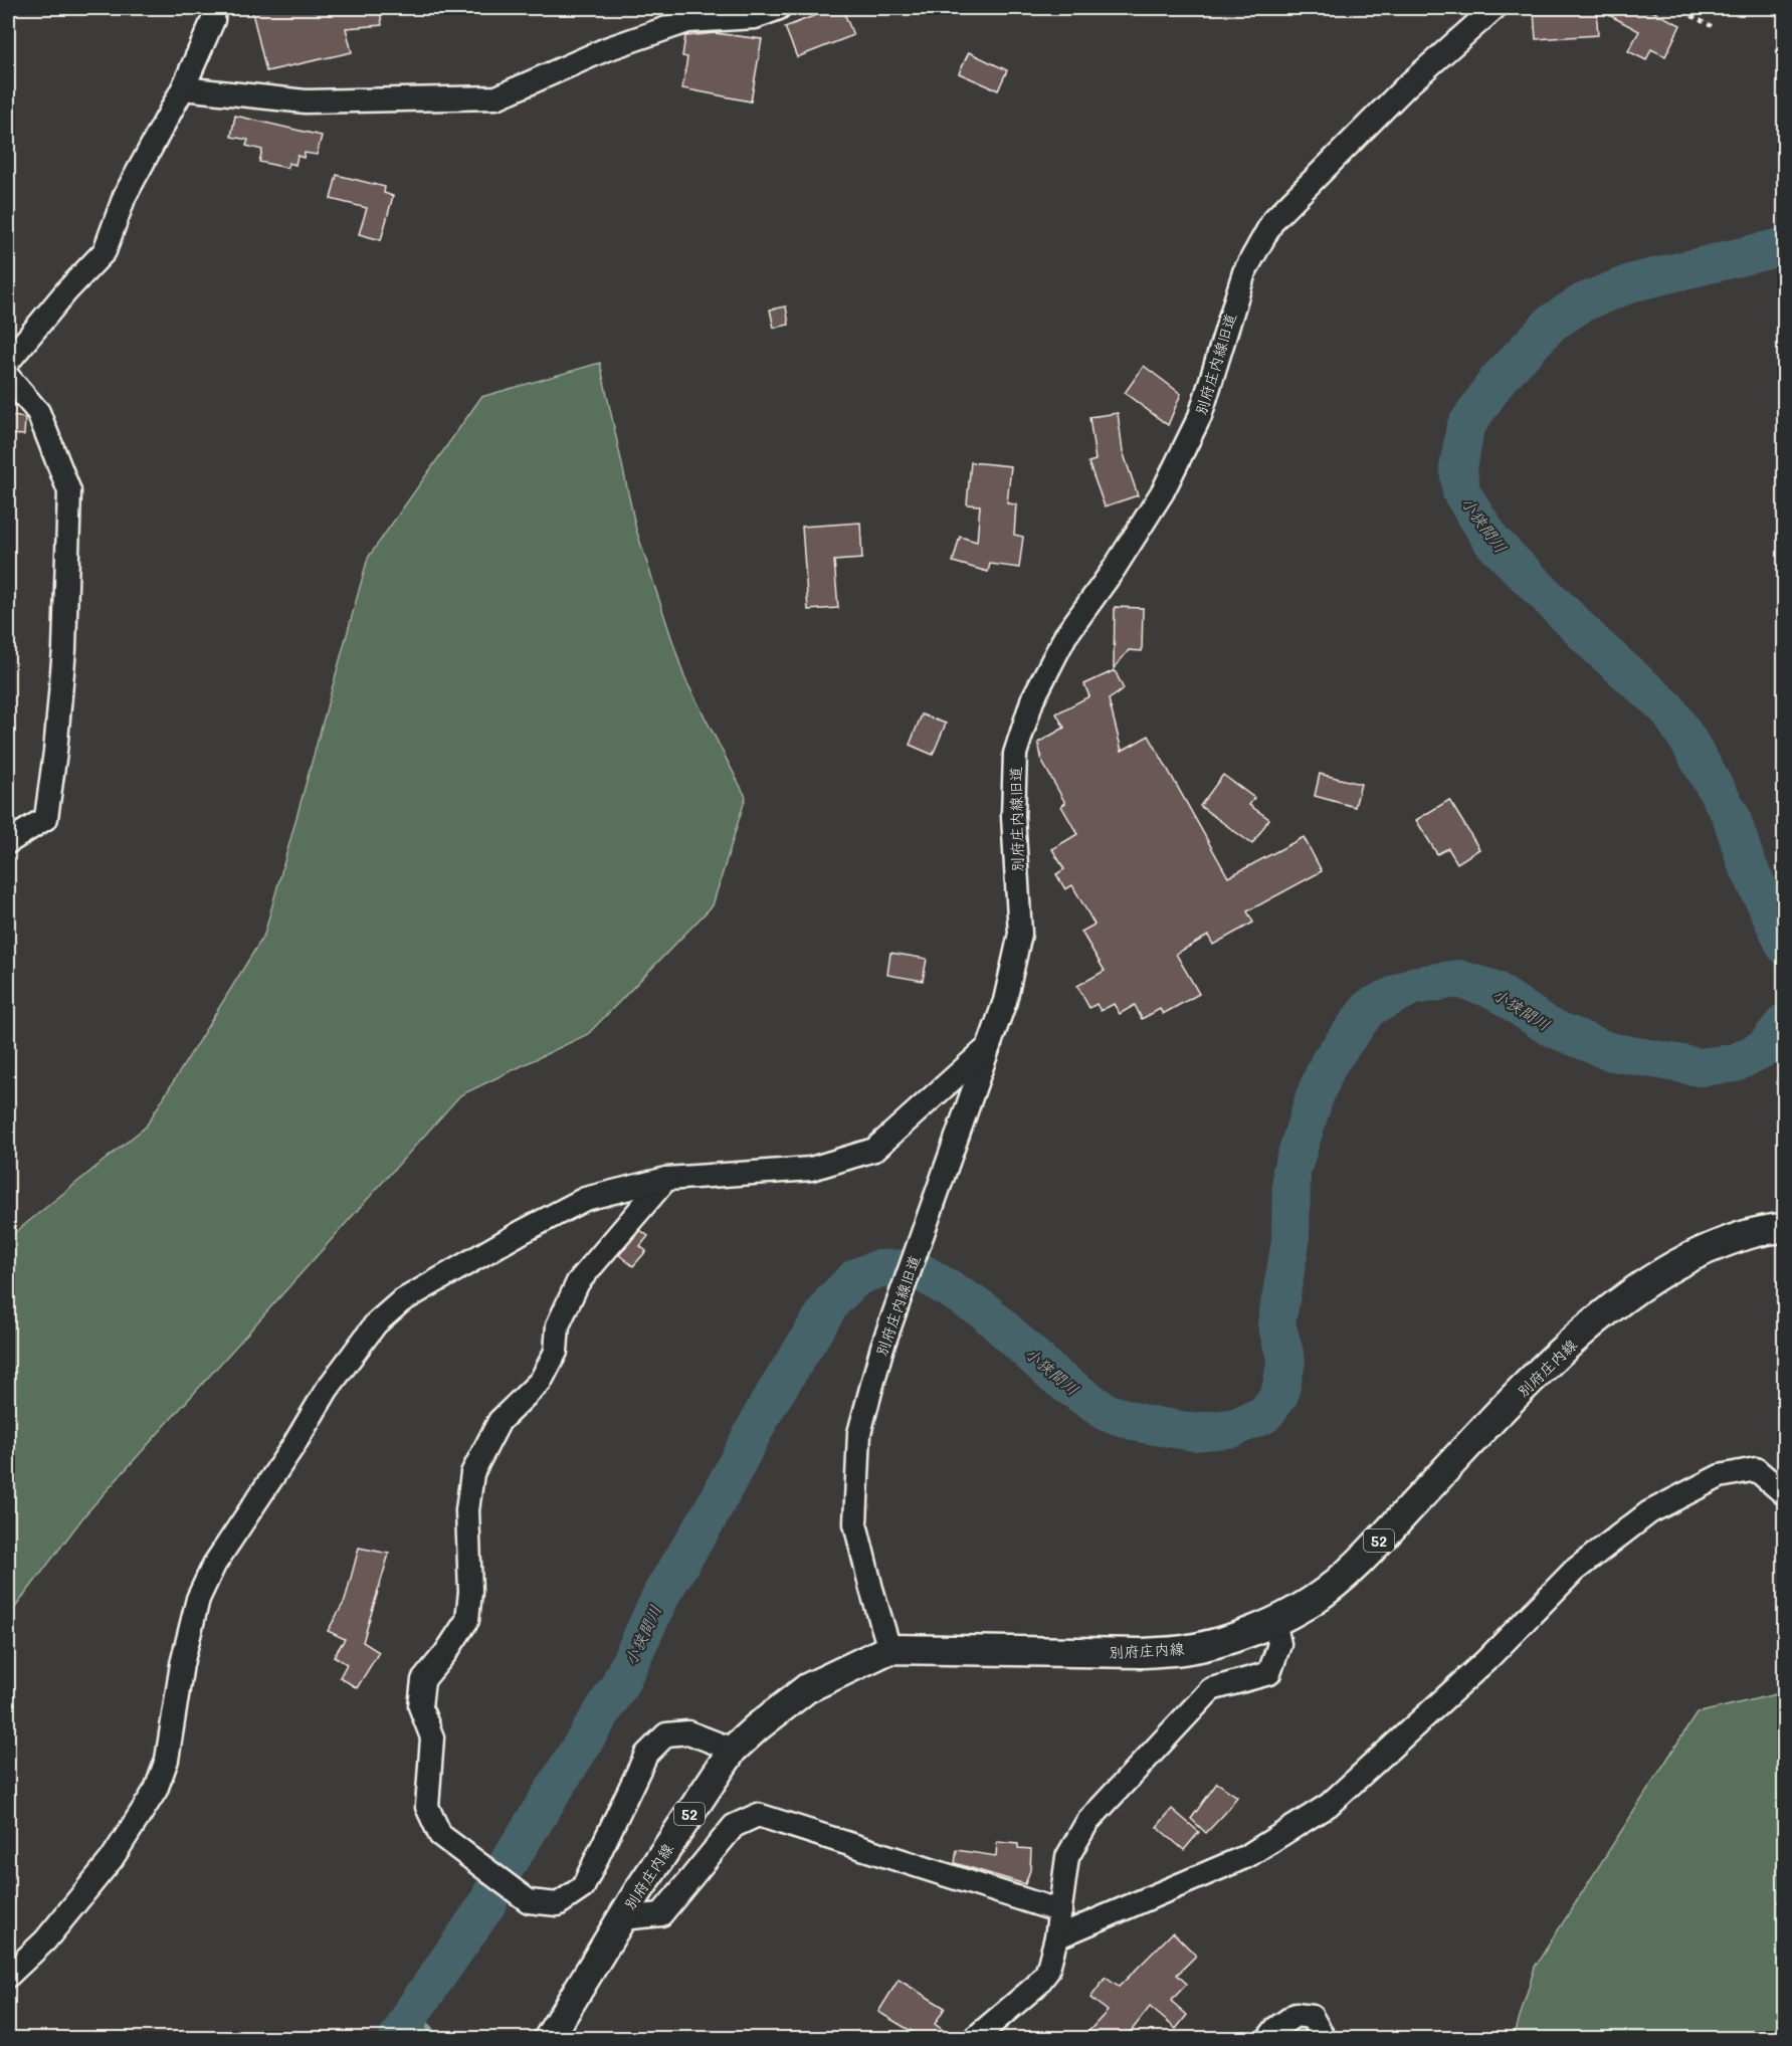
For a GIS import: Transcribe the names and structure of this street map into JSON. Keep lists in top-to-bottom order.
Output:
{
  "streets": {
    "main road": ["別府庄内線", "52"],
    "street": ["別府庄内線旧道"]
  },
  "crossings": [
    ["別府庄内線旧道", "別府庄内線"]
  ],
  "water": ["小狭間川"]
}
